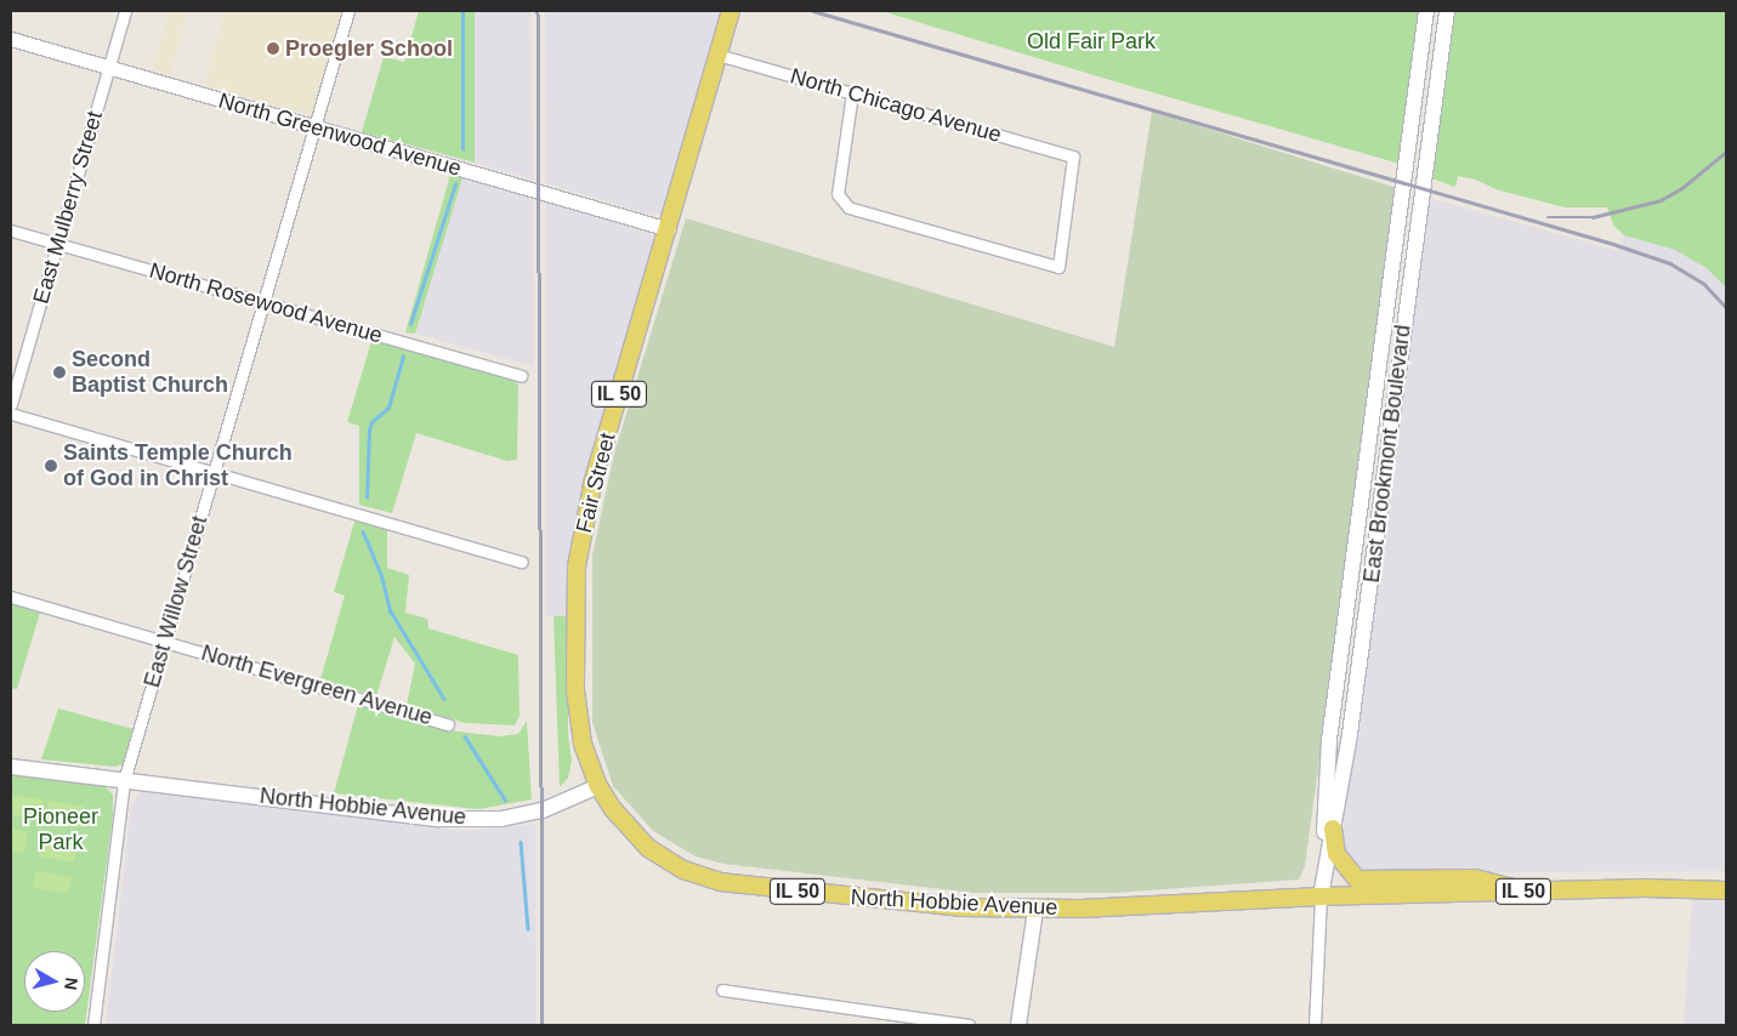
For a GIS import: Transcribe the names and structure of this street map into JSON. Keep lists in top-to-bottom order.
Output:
{
  "streets": {
    "main road": [
      "IL 50",
      "East Brookmont Boulevard",
      "Fair Street",
      "North Hobbie Avenue"
    ],
    "street": [
      "North Chicago Avenue",
      "North Greenwood Avenue",
      "East Mulberry Street",
      "North Rosewood Avenue",
      "East Willow Street",
      "North Evergreen Avenue"
    ]
  },
  "crossings": [
    ["North Chicago Avenue", "Fair Street"],
    ["North Greenwood Avenue", "East Mulberry Street"],
    ["North Greenwood Avenue", "Fair Street"],
    ["North Greenwood Avenue", "East Willow Street"],
    ["East Mulberry Street", "North Rosewood Avenue"],
    ["North Rosewood Avenue", "East Willow Street"],
    ["East Brookmont Boulevard", "North Hobbie Avenue"],
    ["Fair Street", "North Hobbie Avenue"],
    ["East Willow Street", "North Evergreen Avenue"],
    ["East Willow Street", "North Hobbie Avenue"]
  ],
  "parks": ["Old Fair Park", "Pioneer Park"],
  "places": ["Proegler School", "Second Baptist Church", "Saints Temple Church of God in Christ"],
  "north": "right"
}
